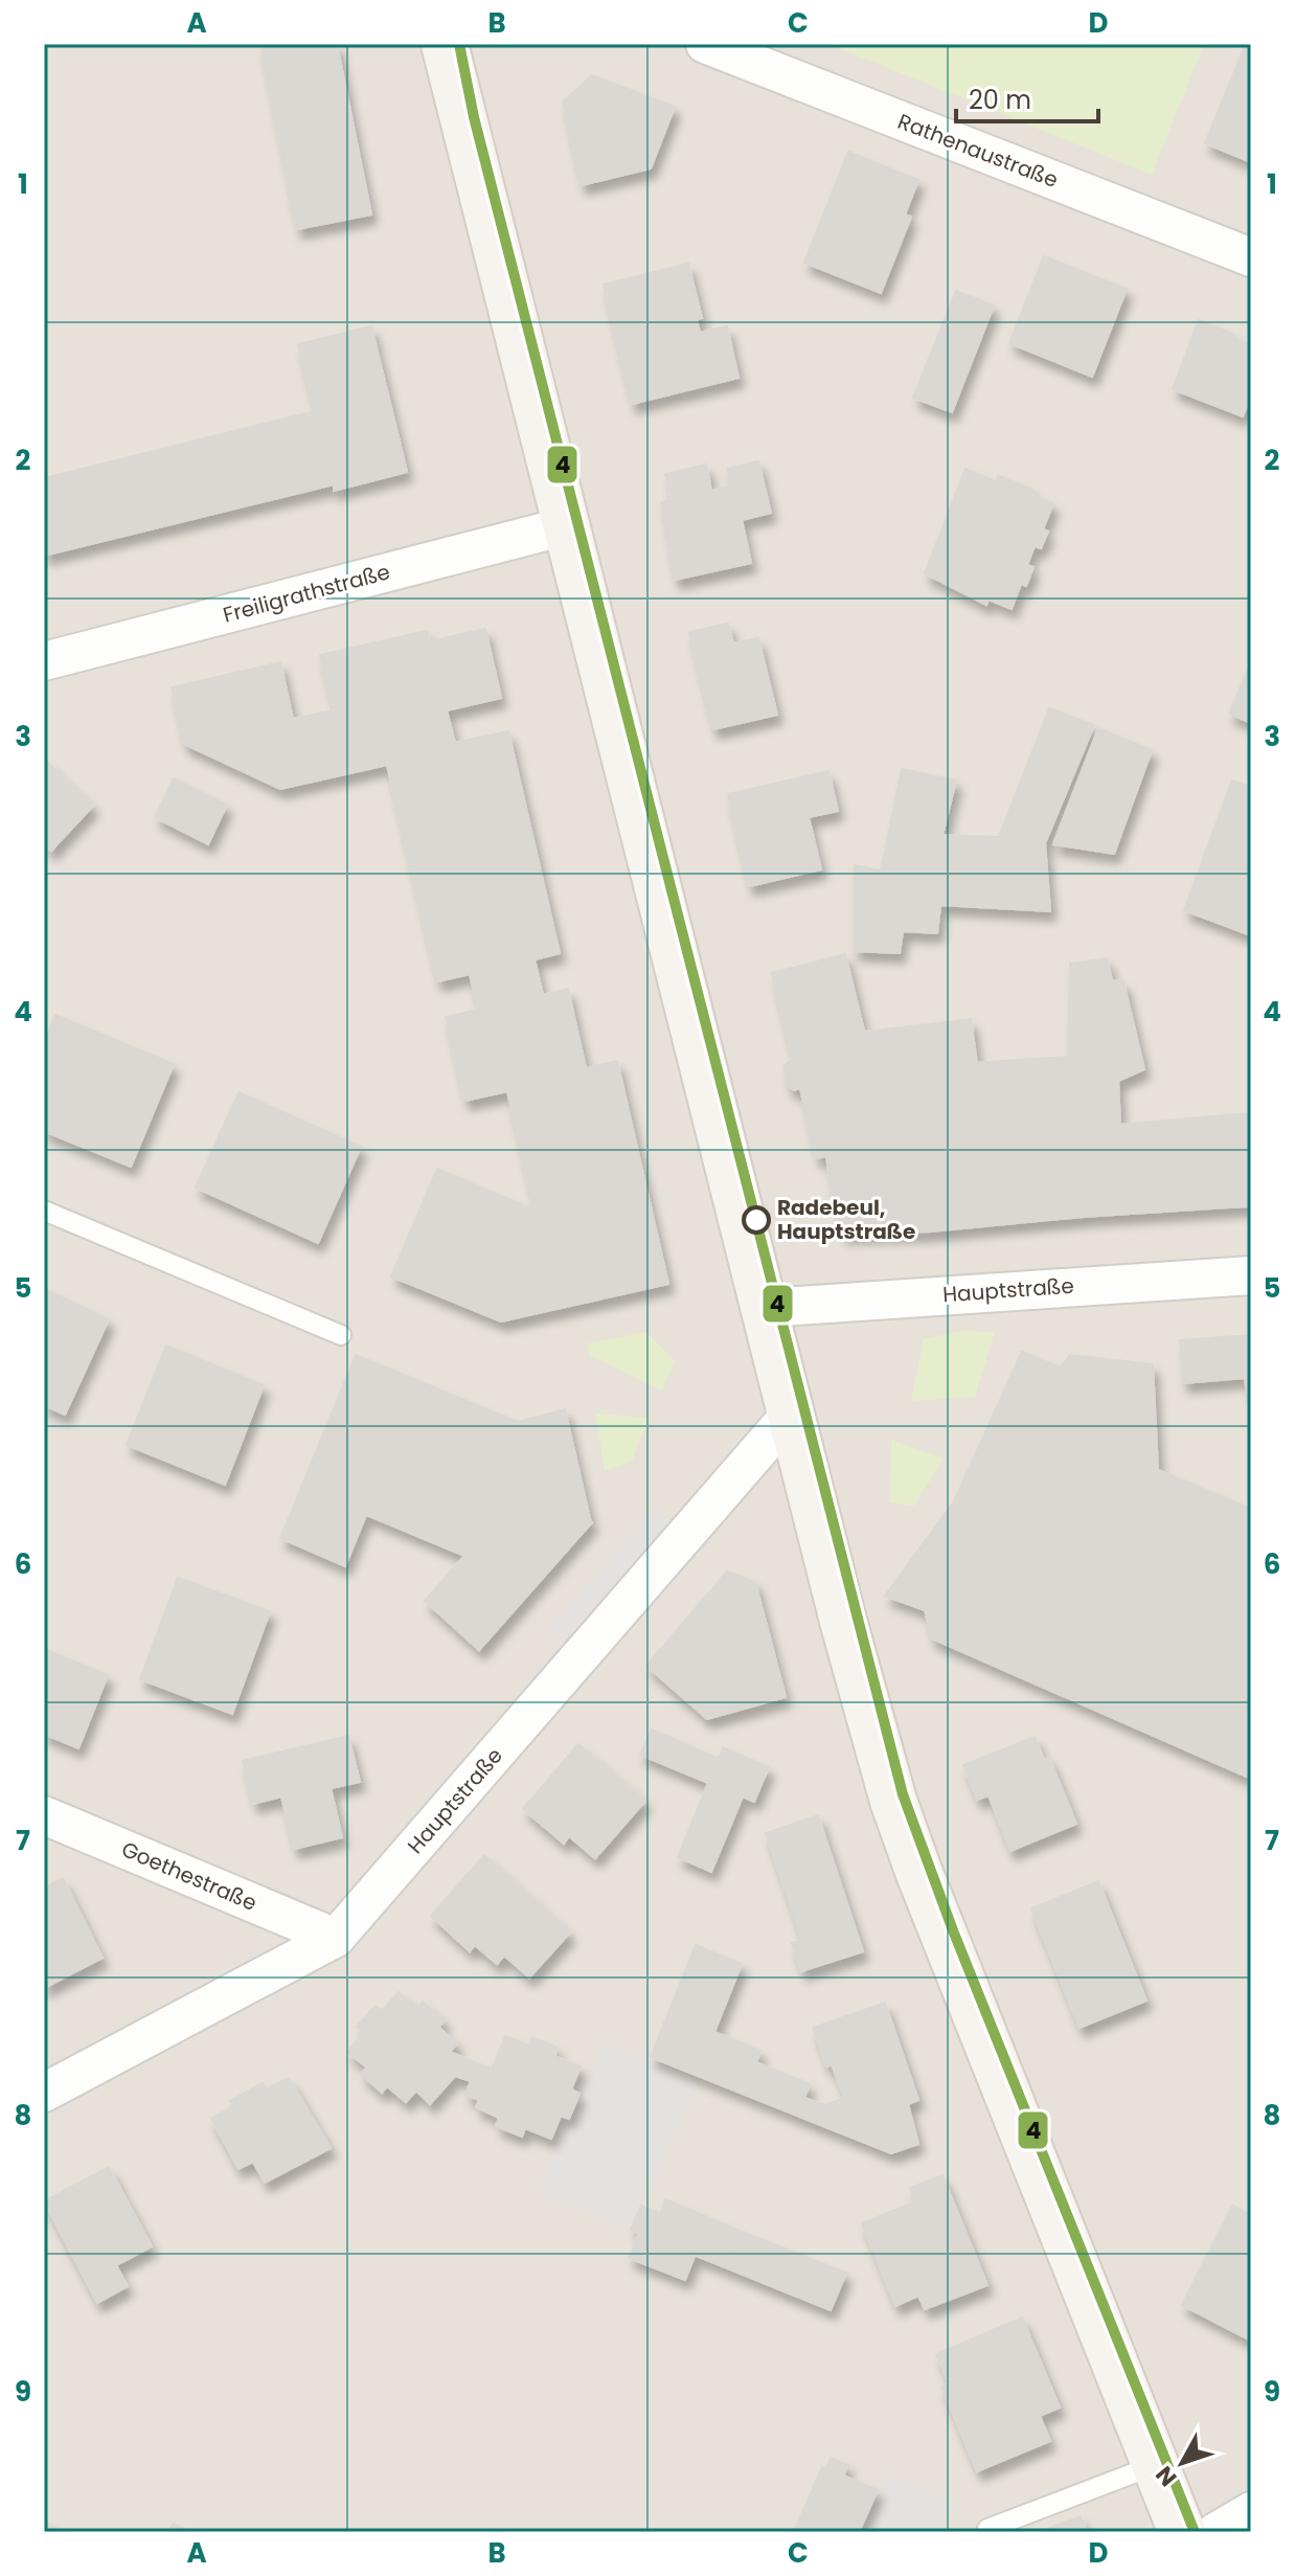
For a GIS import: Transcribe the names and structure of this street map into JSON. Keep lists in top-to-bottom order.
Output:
{
  "streets": {
    "street": [
      "Rathenaustraße",
      "Freiligrathstraße",
      "Hauptstraße",
      "Goethestraße"
    ]
  },
  "crossings": [
    ["Hauptstraße", "Goethestraße"]
  ],
  "places": ["Radebeul, Hauptstraße"],
  "lines": ["transit line 4"],
  "scale_bar": "20 m",
  "north": "bottom left",
  "grid": {
    "columns": [
      "A",
      "B",
      "C",
      "D"
    ],
    "rows": [
      "1",
      "2",
      "3",
      "4",
      "5",
      "6",
      "7",
      "8",
      "9"
    ]
  }
}
